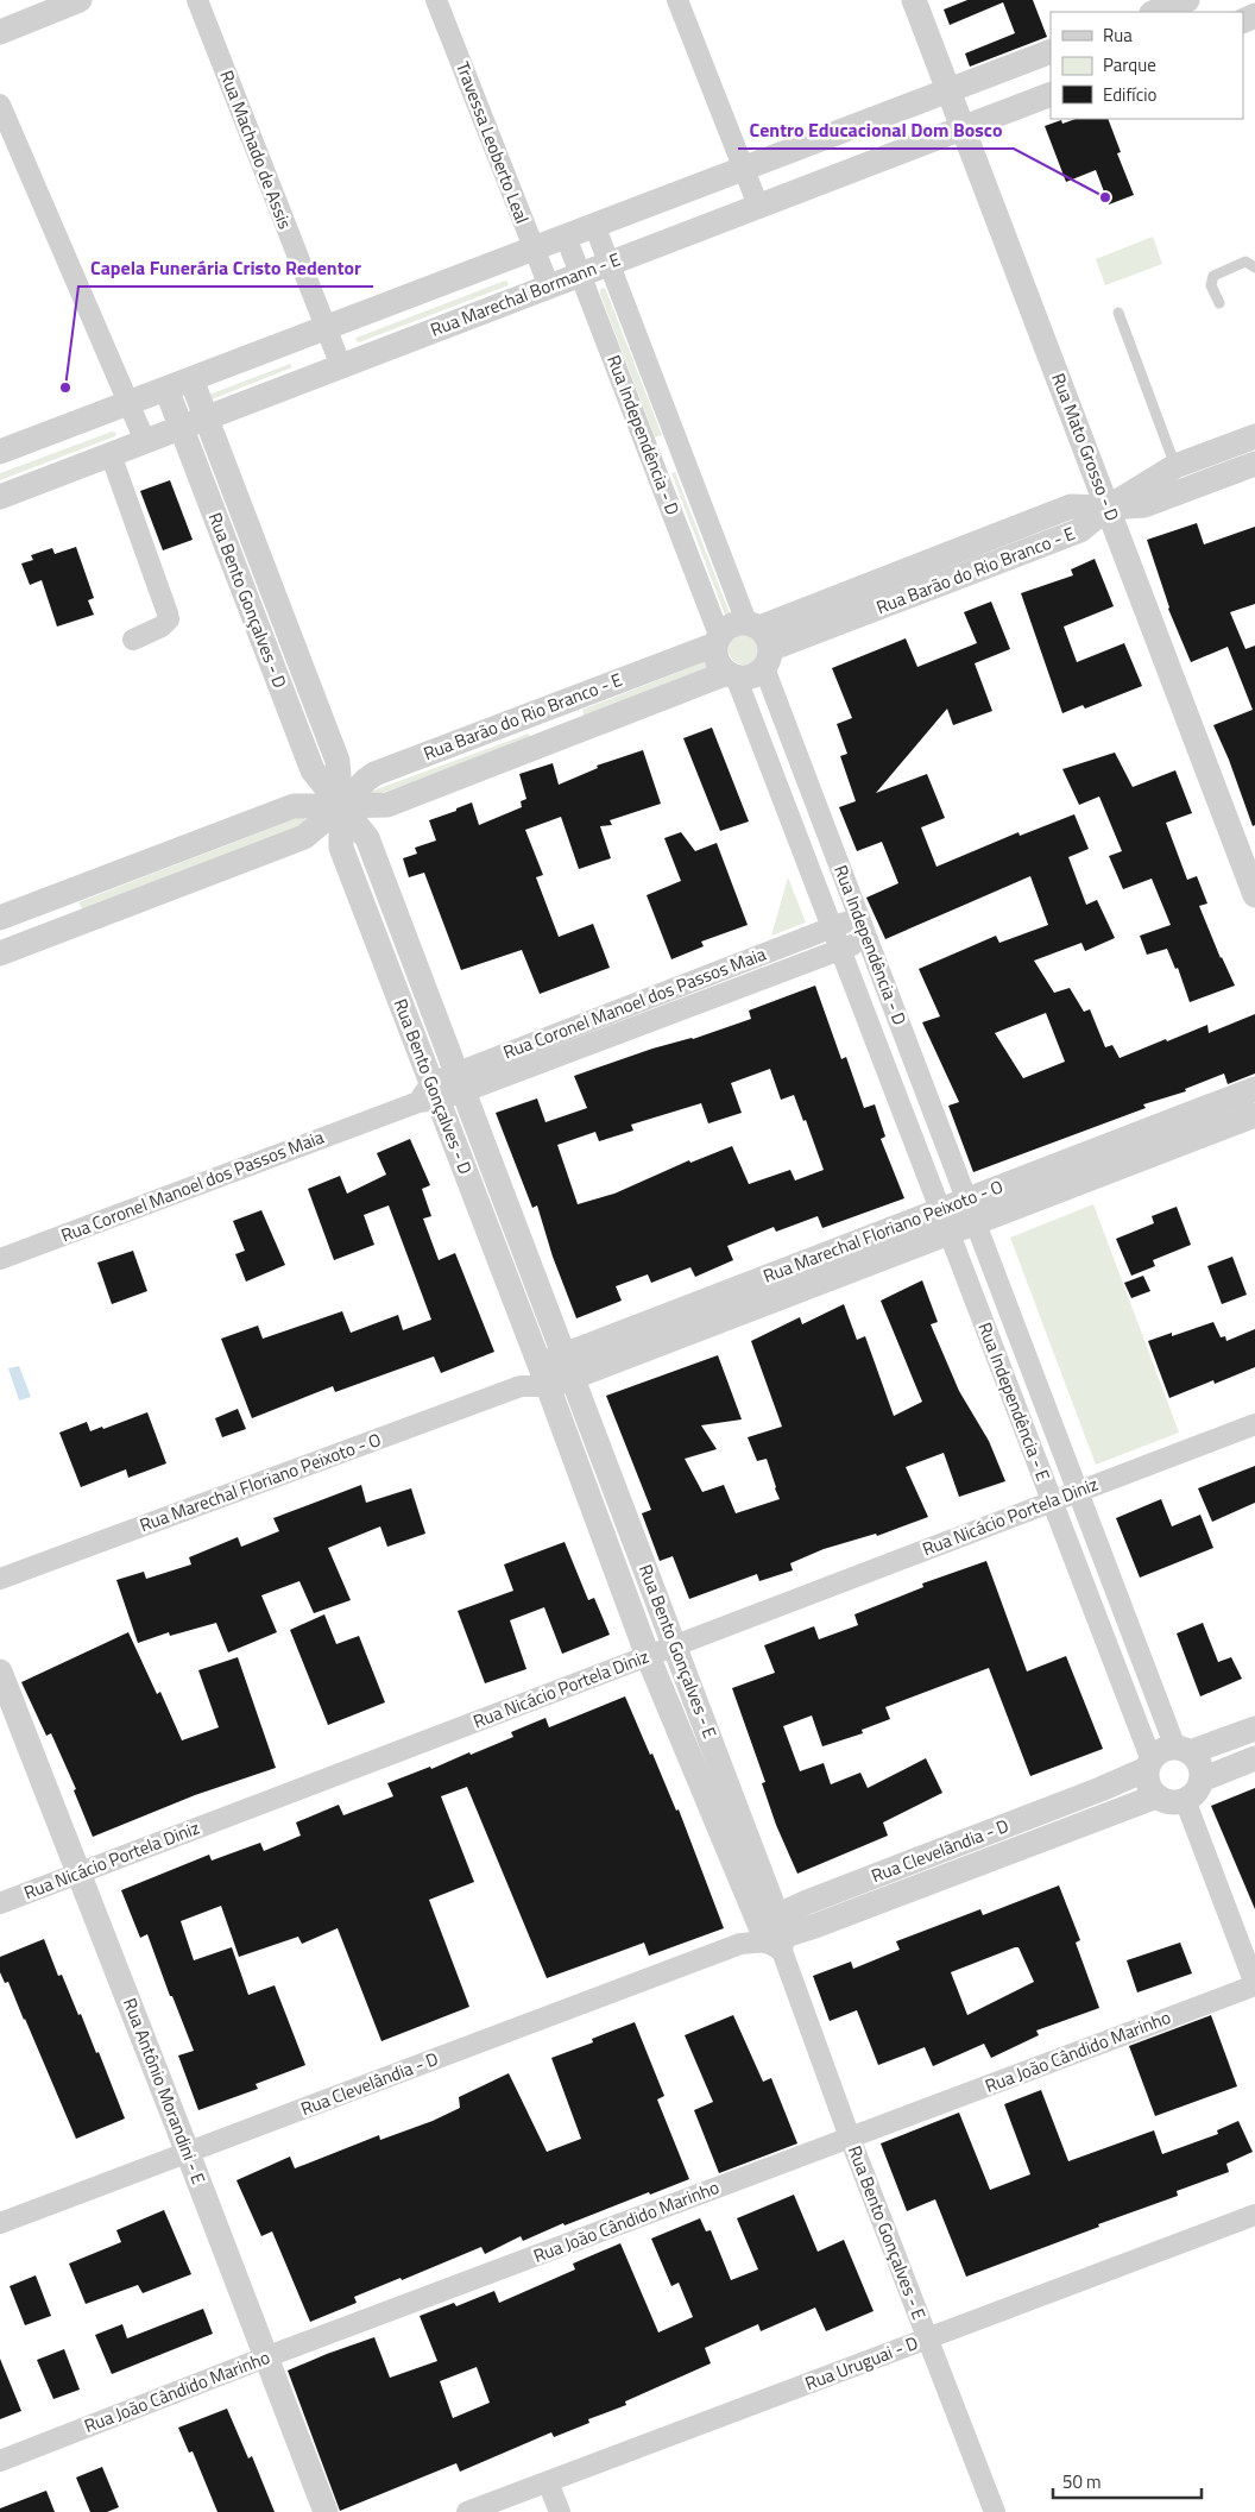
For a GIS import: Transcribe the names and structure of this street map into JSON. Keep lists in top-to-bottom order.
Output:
{
  "streets": {
    "street": [
      "Travessa Leoberto Leal",
      "Rua Machado de Assis",
      "Rua Marechal Bormann - E",
      "Rua Independência - D",
      "Rua Mato Grosso - D",
      "Rua Barão do Rio Branco - E",
      "Rua Bento Gonçalves - D",
      "Rua Coronel Manoel dos Passos Maia",
      "Rua Marechal Floriano Peixoto - O",
      "Rua Independência - E",
      "Rua Nicácio Portela Diniz",
      "Rua Bento Gonçalves - E",
      "Rua Clevelândia - D",
      "Rua João Cândido Marinho",
      "Rua Antônio Morandini - E",
      "Rua Uruguai - D"
    ]
  },
  "crossings": [
    ["Travessa Leoberto Leal", "Rua Marechal Bormann - E"],
    ["Rua Machado de Assis", "Rua Marechal Bormann - E"],
    ["Rua Marechal Bormann - E", "Rua Independência - D"],
    ["Rua Marechal Bormann - E", "Rua Mato Grosso - D"],
    ["Rua Marechal Bormann - E", "Rua Bento Gonçalves - D"],
    ["Rua Independência - D", "Rua Barão do Rio Branco - E"],
    ["Rua Independência - D", "Rua Coronel Manoel dos Passos Maia"],
    ["Rua Independência - D", "Rua Marechal Floriano Peixoto - O"],
    ["Rua Independência - D", "Rua Independência - E"],
    ["Rua Mato Grosso - D", "Rua Barão do Rio Branco - E"],
    ["Rua Barão do Rio Branco - E", "Rua Bento Gonçalves - D"],
    ["Rua Bento Gonçalves - D", "Rua Coronel Manoel dos Passos Maia"],
    ["Rua Bento Gonçalves - D", "Rua Marechal Floriano Peixoto - O"],
    ["Rua Bento Gonçalves - D", "Rua Bento Gonçalves - E"],
    ["Rua Marechal Floriano Peixoto - O", "Rua Independência - E"],
    ["Rua Marechal Floriano Peixoto - O", "Rua Bento Gonçalves - E"],
    ["Rua Independência - E", "Rua Nicácio Portela Diniz"],
    ["Rua Independência - E", "Rua Clevelândia - D"],
    ["Rua Nicácio Portela Diniz", "Rua Bento Gonçalves - E"],
    ["Rua Nicácio Portela Diniz", "Rua Antônio Morandini - E"],
    ["Rua Bento Gonçalves - E", "Rua Clevelândia - D"],
    ["Rua Bento Gonçalves - E", "Rua João Cândido Marinho"],
    ["Rua Bento Gonçalves - E", "Rua Uruguai - D"],
    ["Rua Clevelândia - D", "Rua Antônio Morandini - E"],
    ["Rua João Cândido Marinho", "Rua Antônio Morandini - E"]
  ],
  "places": ["Centro Educacional Dom Bosco", "Capela Funerária Cristo Redentor"],
  "legend": ["Rua", "Parque", "Edifício"],
  "scale_bar": "50 m"
}
